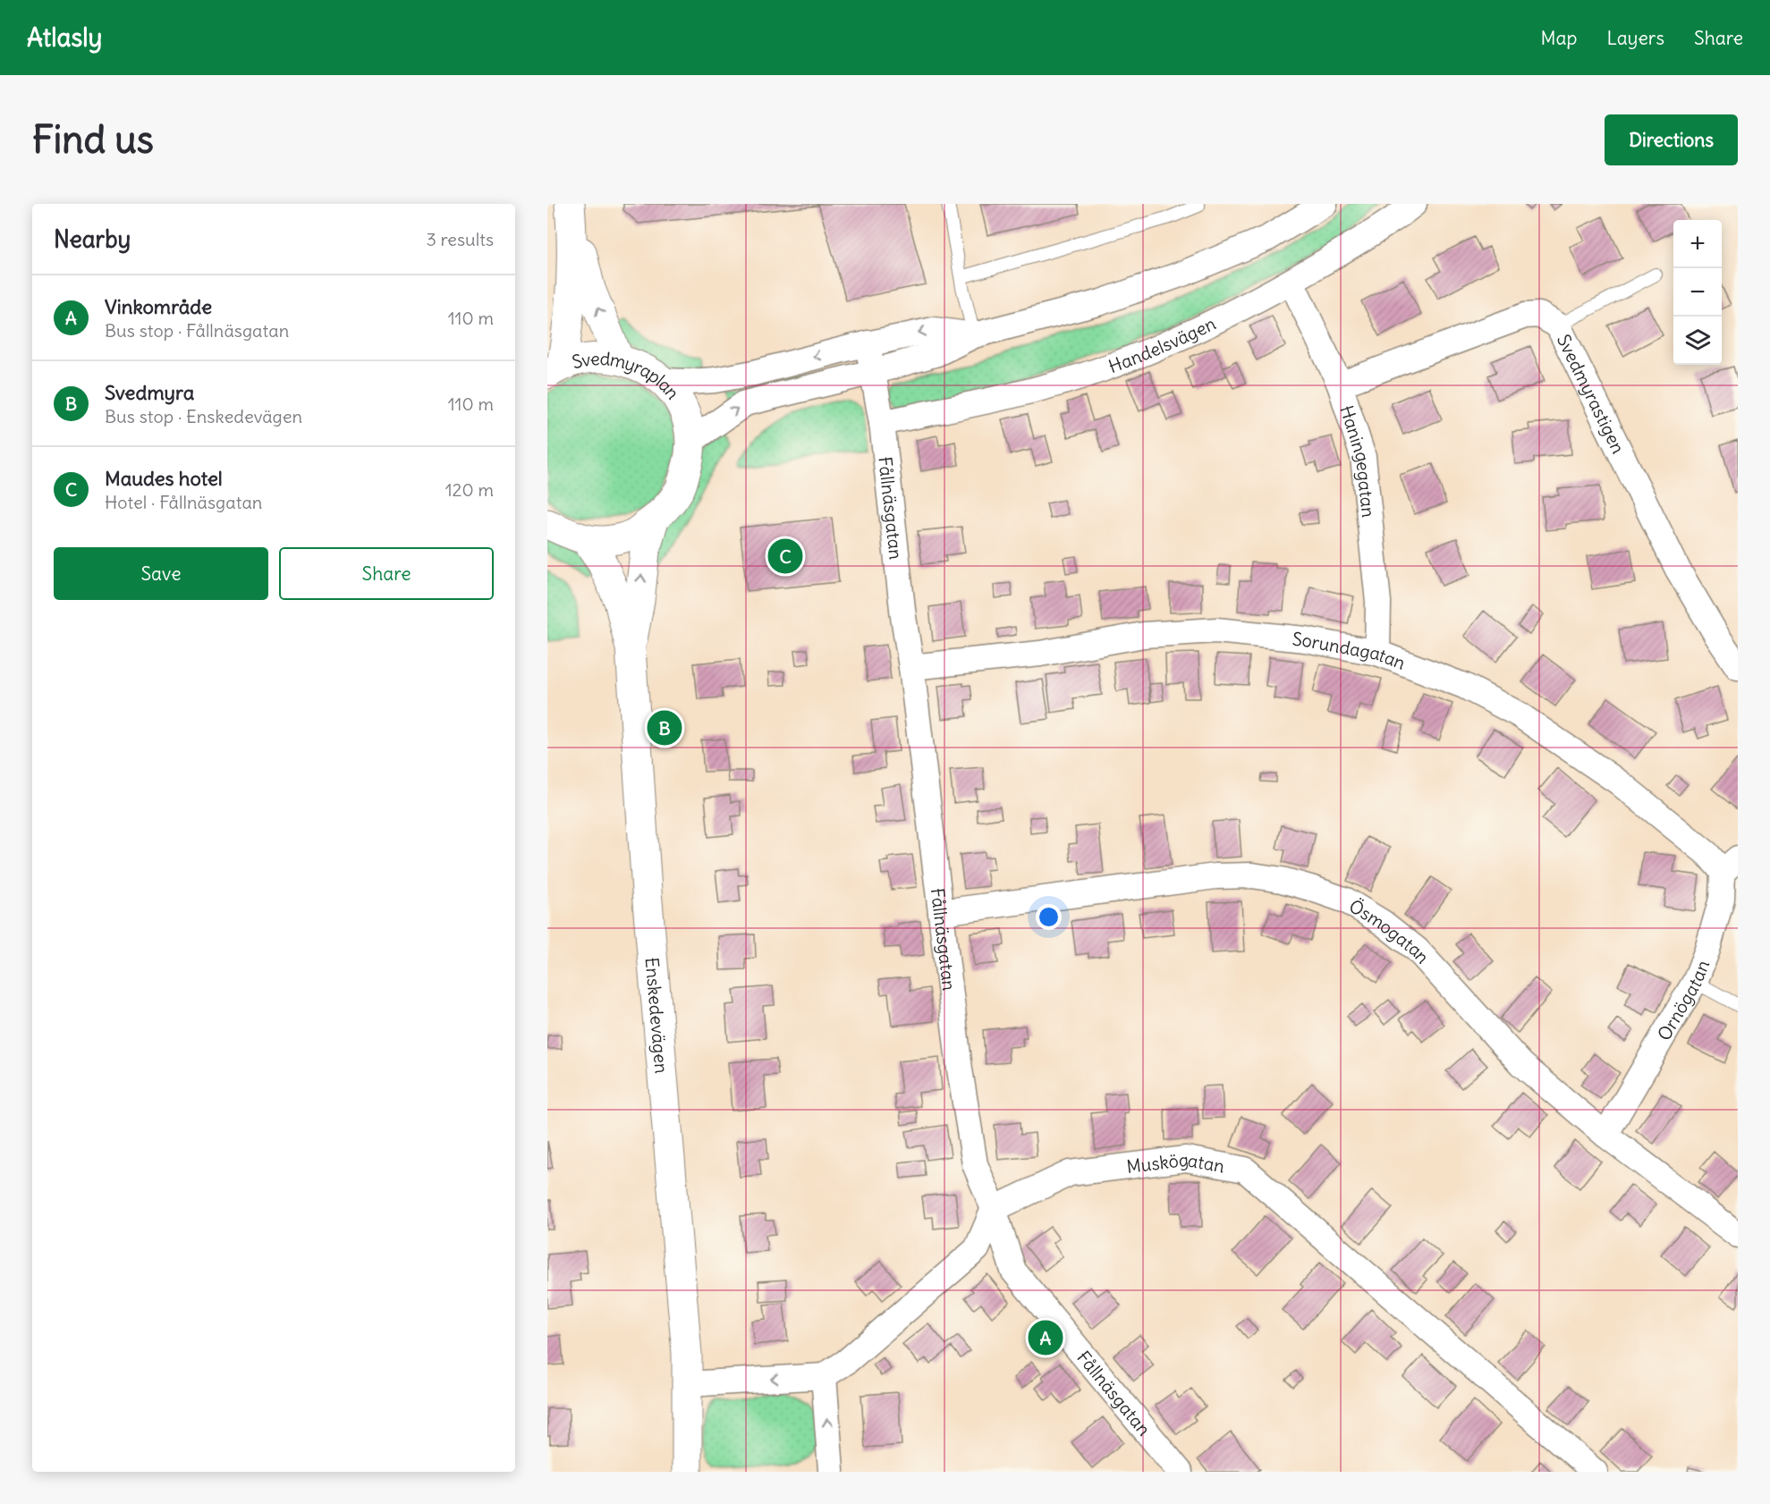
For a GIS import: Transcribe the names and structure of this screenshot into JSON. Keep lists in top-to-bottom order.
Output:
{
  "streets": {
    "street": [
      "Handelsvägen",
      "Svedmyraplan",
      "Svedmyrastigen",
      "Haningegatan",
      "Fållnäsgatan",
      "Sorundagatan",
      "Ösmogatan",
      "Ornögatan",
      "Enskedevägen",
      "Muskögatan"
    ]
  },
  "crossings": [
    ["Handelsvägen", "Haningegatan"],
    ["Handelsvägen", "Fållnäsgatan"],
    ["Svedmyraplan", "Enskedevägen"],
    ["Svedmyrastigen", "Haningegatan"],
    ["Haningegatan", "Sorundagatan"],
    ["Fållnäsgatan", "Sorundagatan"],
    ["Fållnäsgatan", "Ösmogatan"],
    ["Fållnäsgatan", "Muskögatan"],
    ["Sorundagatan", "Ornögatan"],
    ["Ösmogatan", "Ornögatan"]
  ],
  "page": {
    "header": "Atlasly",
    "nav": ["Map", "Layers", "Share"],
    "buttons": [
      "Directions",
      ["Save", "Share"]
    ],
    "title": "Find us",
    "heading": ["Nearby", "3 results"],
    "map_buttons": ["+", "−"],
    "list": [
      {
        "mark": "A",
        "name": "Vinkområde",
        "note": "Bus stop · Fållnäsgatan",
        "value": "110 m"
      },
      {
        "mark": "B",
        "name": "Svedmyra",
        "note": "Bus stop · Enskedevägen",
        "value": "110 m"
      },
      {
        "mark": "C",
        "name": "Maudes hotel",
        "note": "Hotel · Fållnäsgatan",
        "value": "120 m"
      }
    ],
    "pins": ["C", "B", "A"]
  }
}
